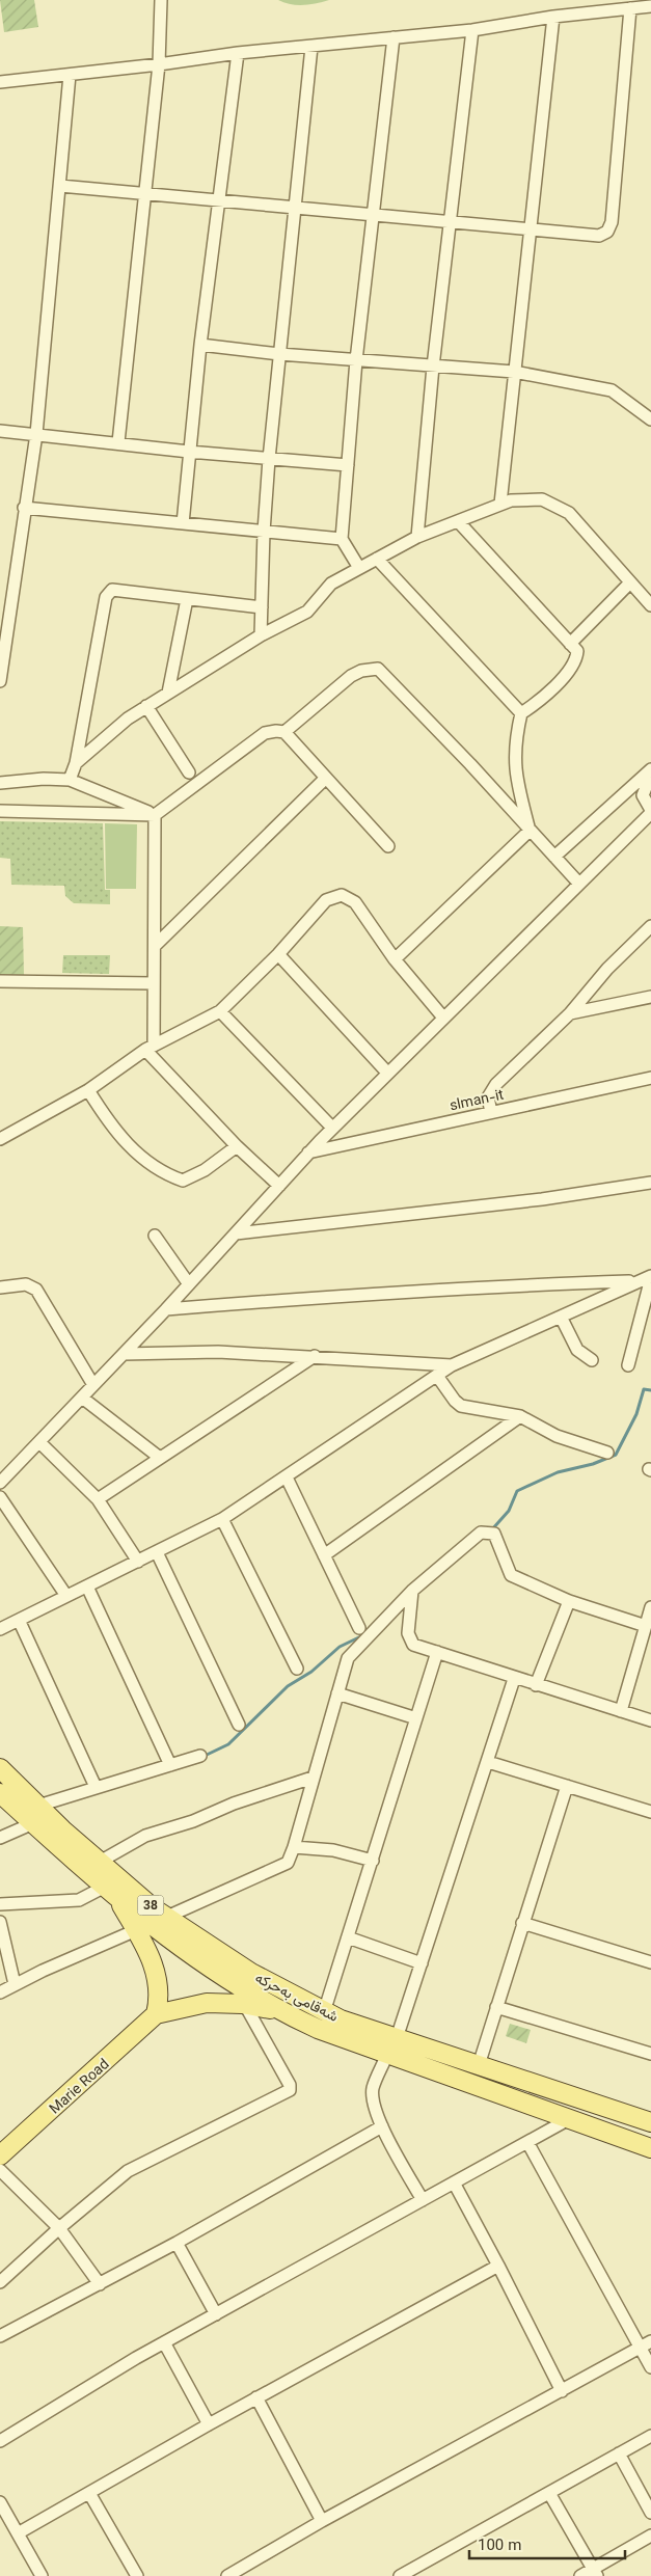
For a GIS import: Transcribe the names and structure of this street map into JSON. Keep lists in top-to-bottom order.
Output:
{
  "streets": {
    "main road": ["38", "شەقامی بەحرکە", "Marie Road"],
    "street": ["slman-it"]
  },
  "crossings": [
    ["38", "شەقامی بەحرکە"],
    ["38", "Marie Road"]
  ],
  "scale_bar": "100 m"
}
